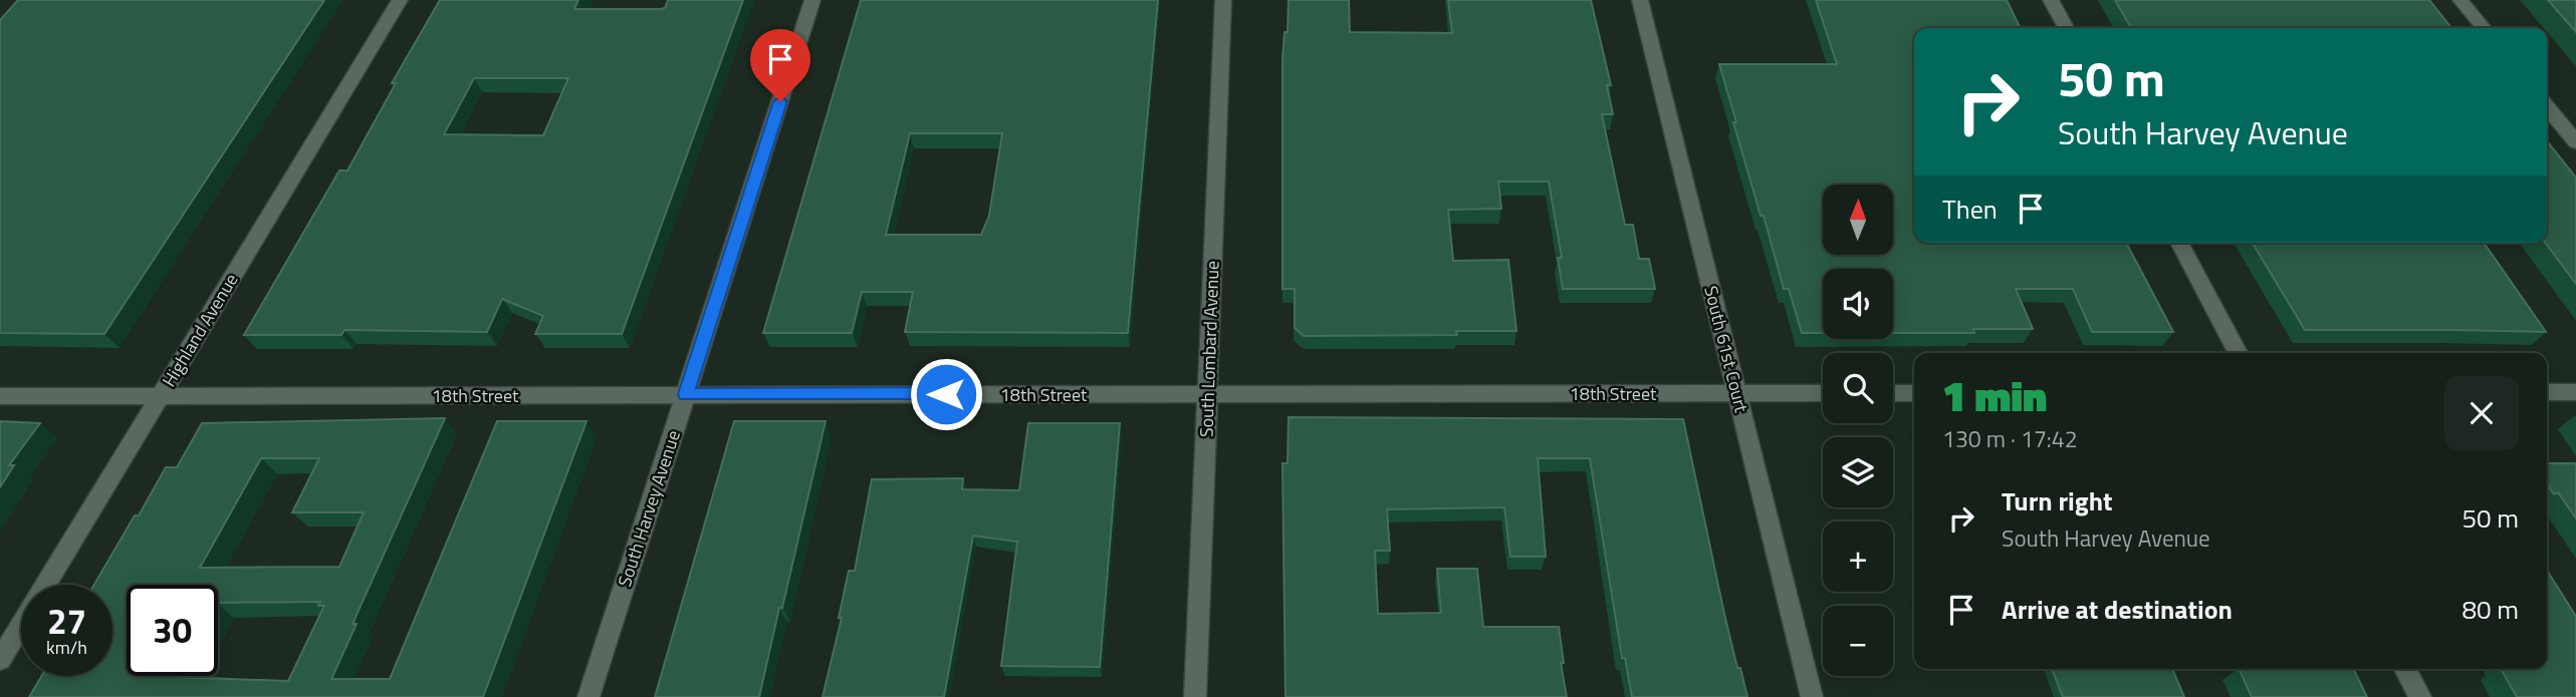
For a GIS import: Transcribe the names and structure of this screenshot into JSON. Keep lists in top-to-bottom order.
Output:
{
  "streets": {
    "street": [
      "Highland Avenue",
      "South Lombard Avenue",
      "South 61st Court",
      "18th Street",
      "South Harvey Avenue"
    ]
  },
  "crossings": [
    ["Highland Avenue", "18th Street"],
    ["South Lombard Avenue", "18th Street"],
    ["South 61st Court", "18th Street"],
    ["18th Street", "South Harvey Avenue"]
  ],
  "north": "top",
  "page": {
    "turn": ["50 m", "South Harvey Avenue"],
    "then": "Then",
    "map_buttons": ["+", "−"],
    "heading": ["1 min", "130 m · 17:42"],
    "list": [
      {
        "name": "Turn right",
        "note": "South Harvey Avenue",
        "value": "50 m"
      },
      {
        "name": "Arrive at destination",
        "value": "80 m"
      }
    ],
    "speed": "27 km/h",
    "limit": "30"
  }
}
